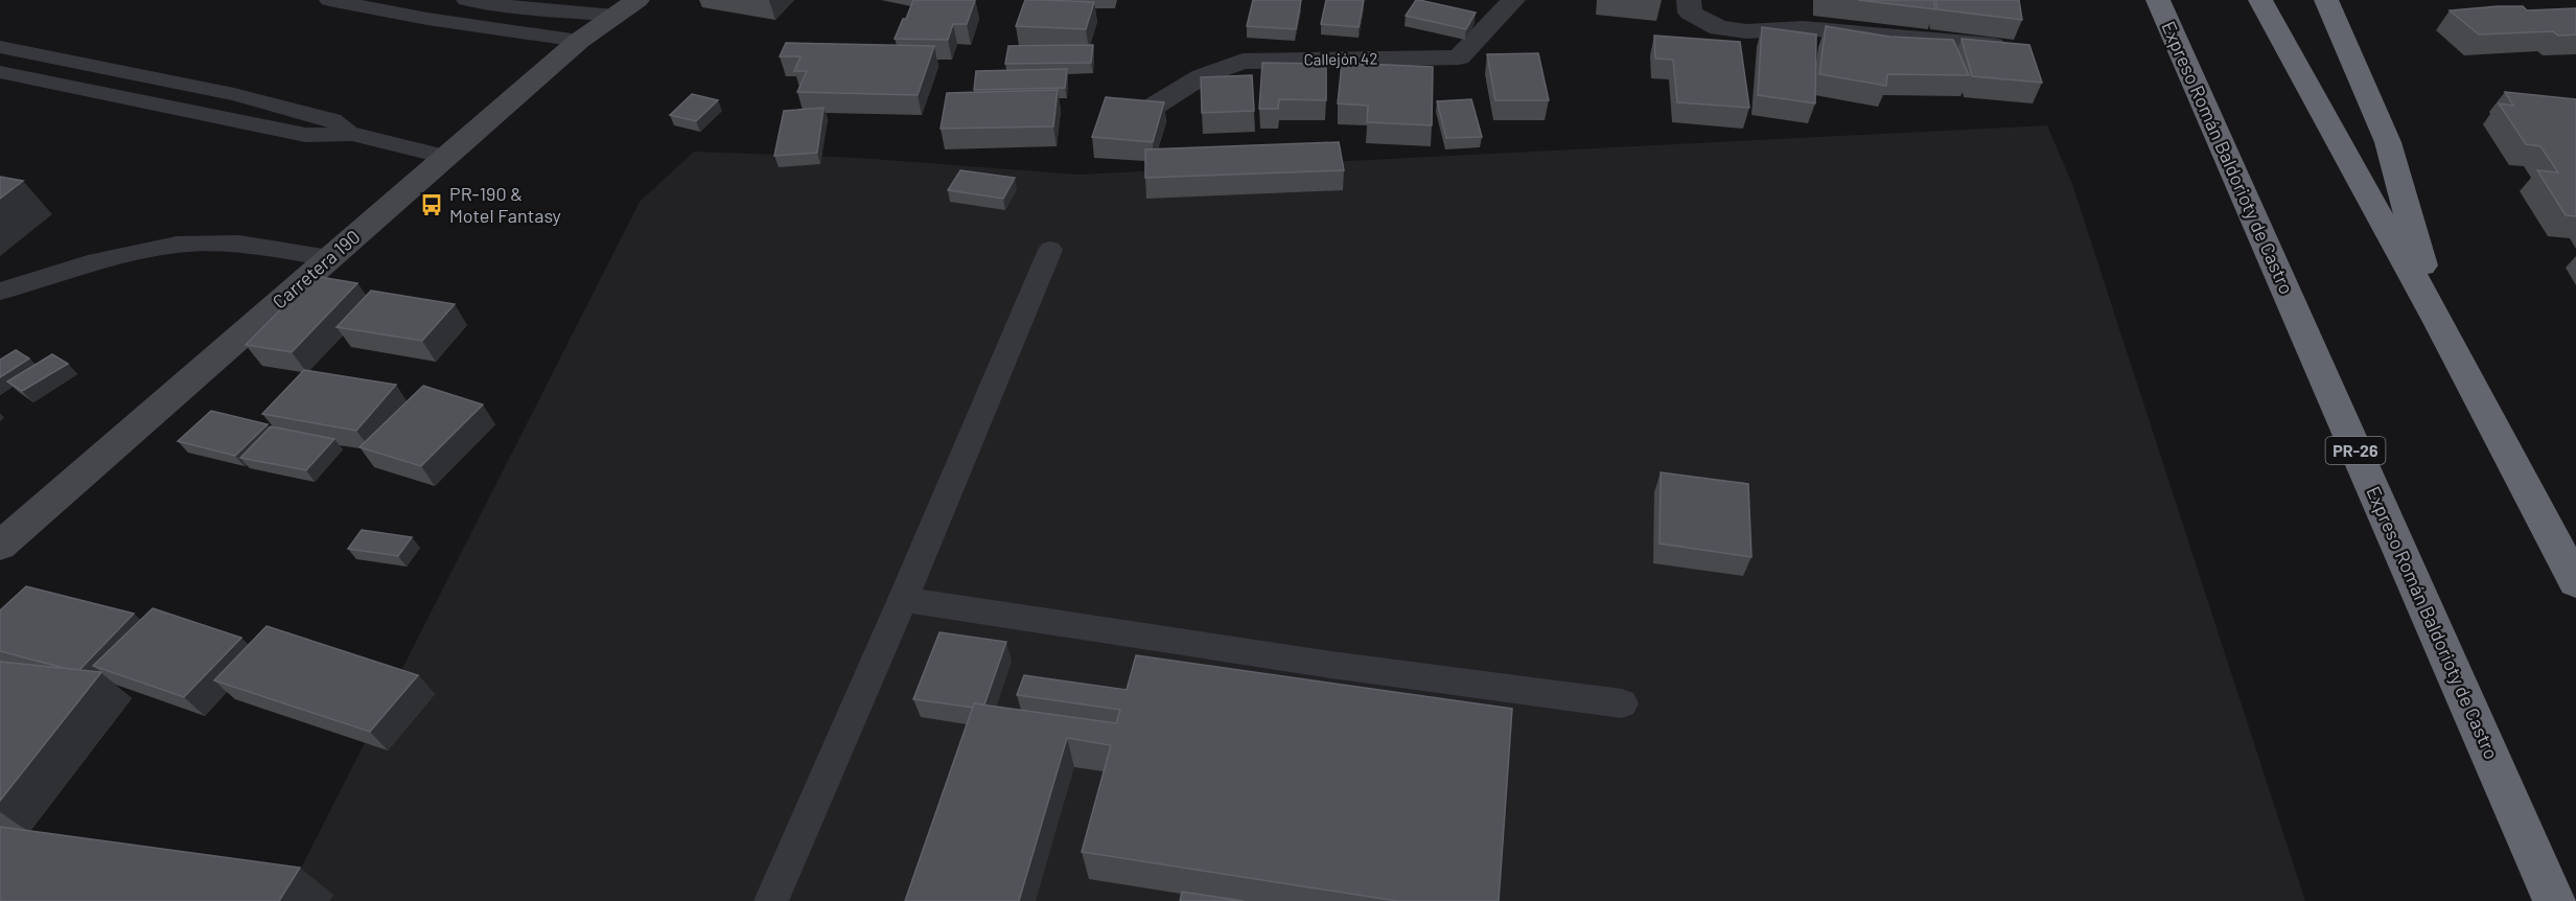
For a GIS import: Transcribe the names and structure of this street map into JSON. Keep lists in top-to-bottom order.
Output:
{
  "streets": {
    "highway": ["Expreso Román Baldorioty de Castro", "PR-26"],
    "street": ["Callejón 42", "Carretera 190"]
  },
  "places": {
    "bus stop": ["PR-190 & Motel Fantasy"]
  }
}
